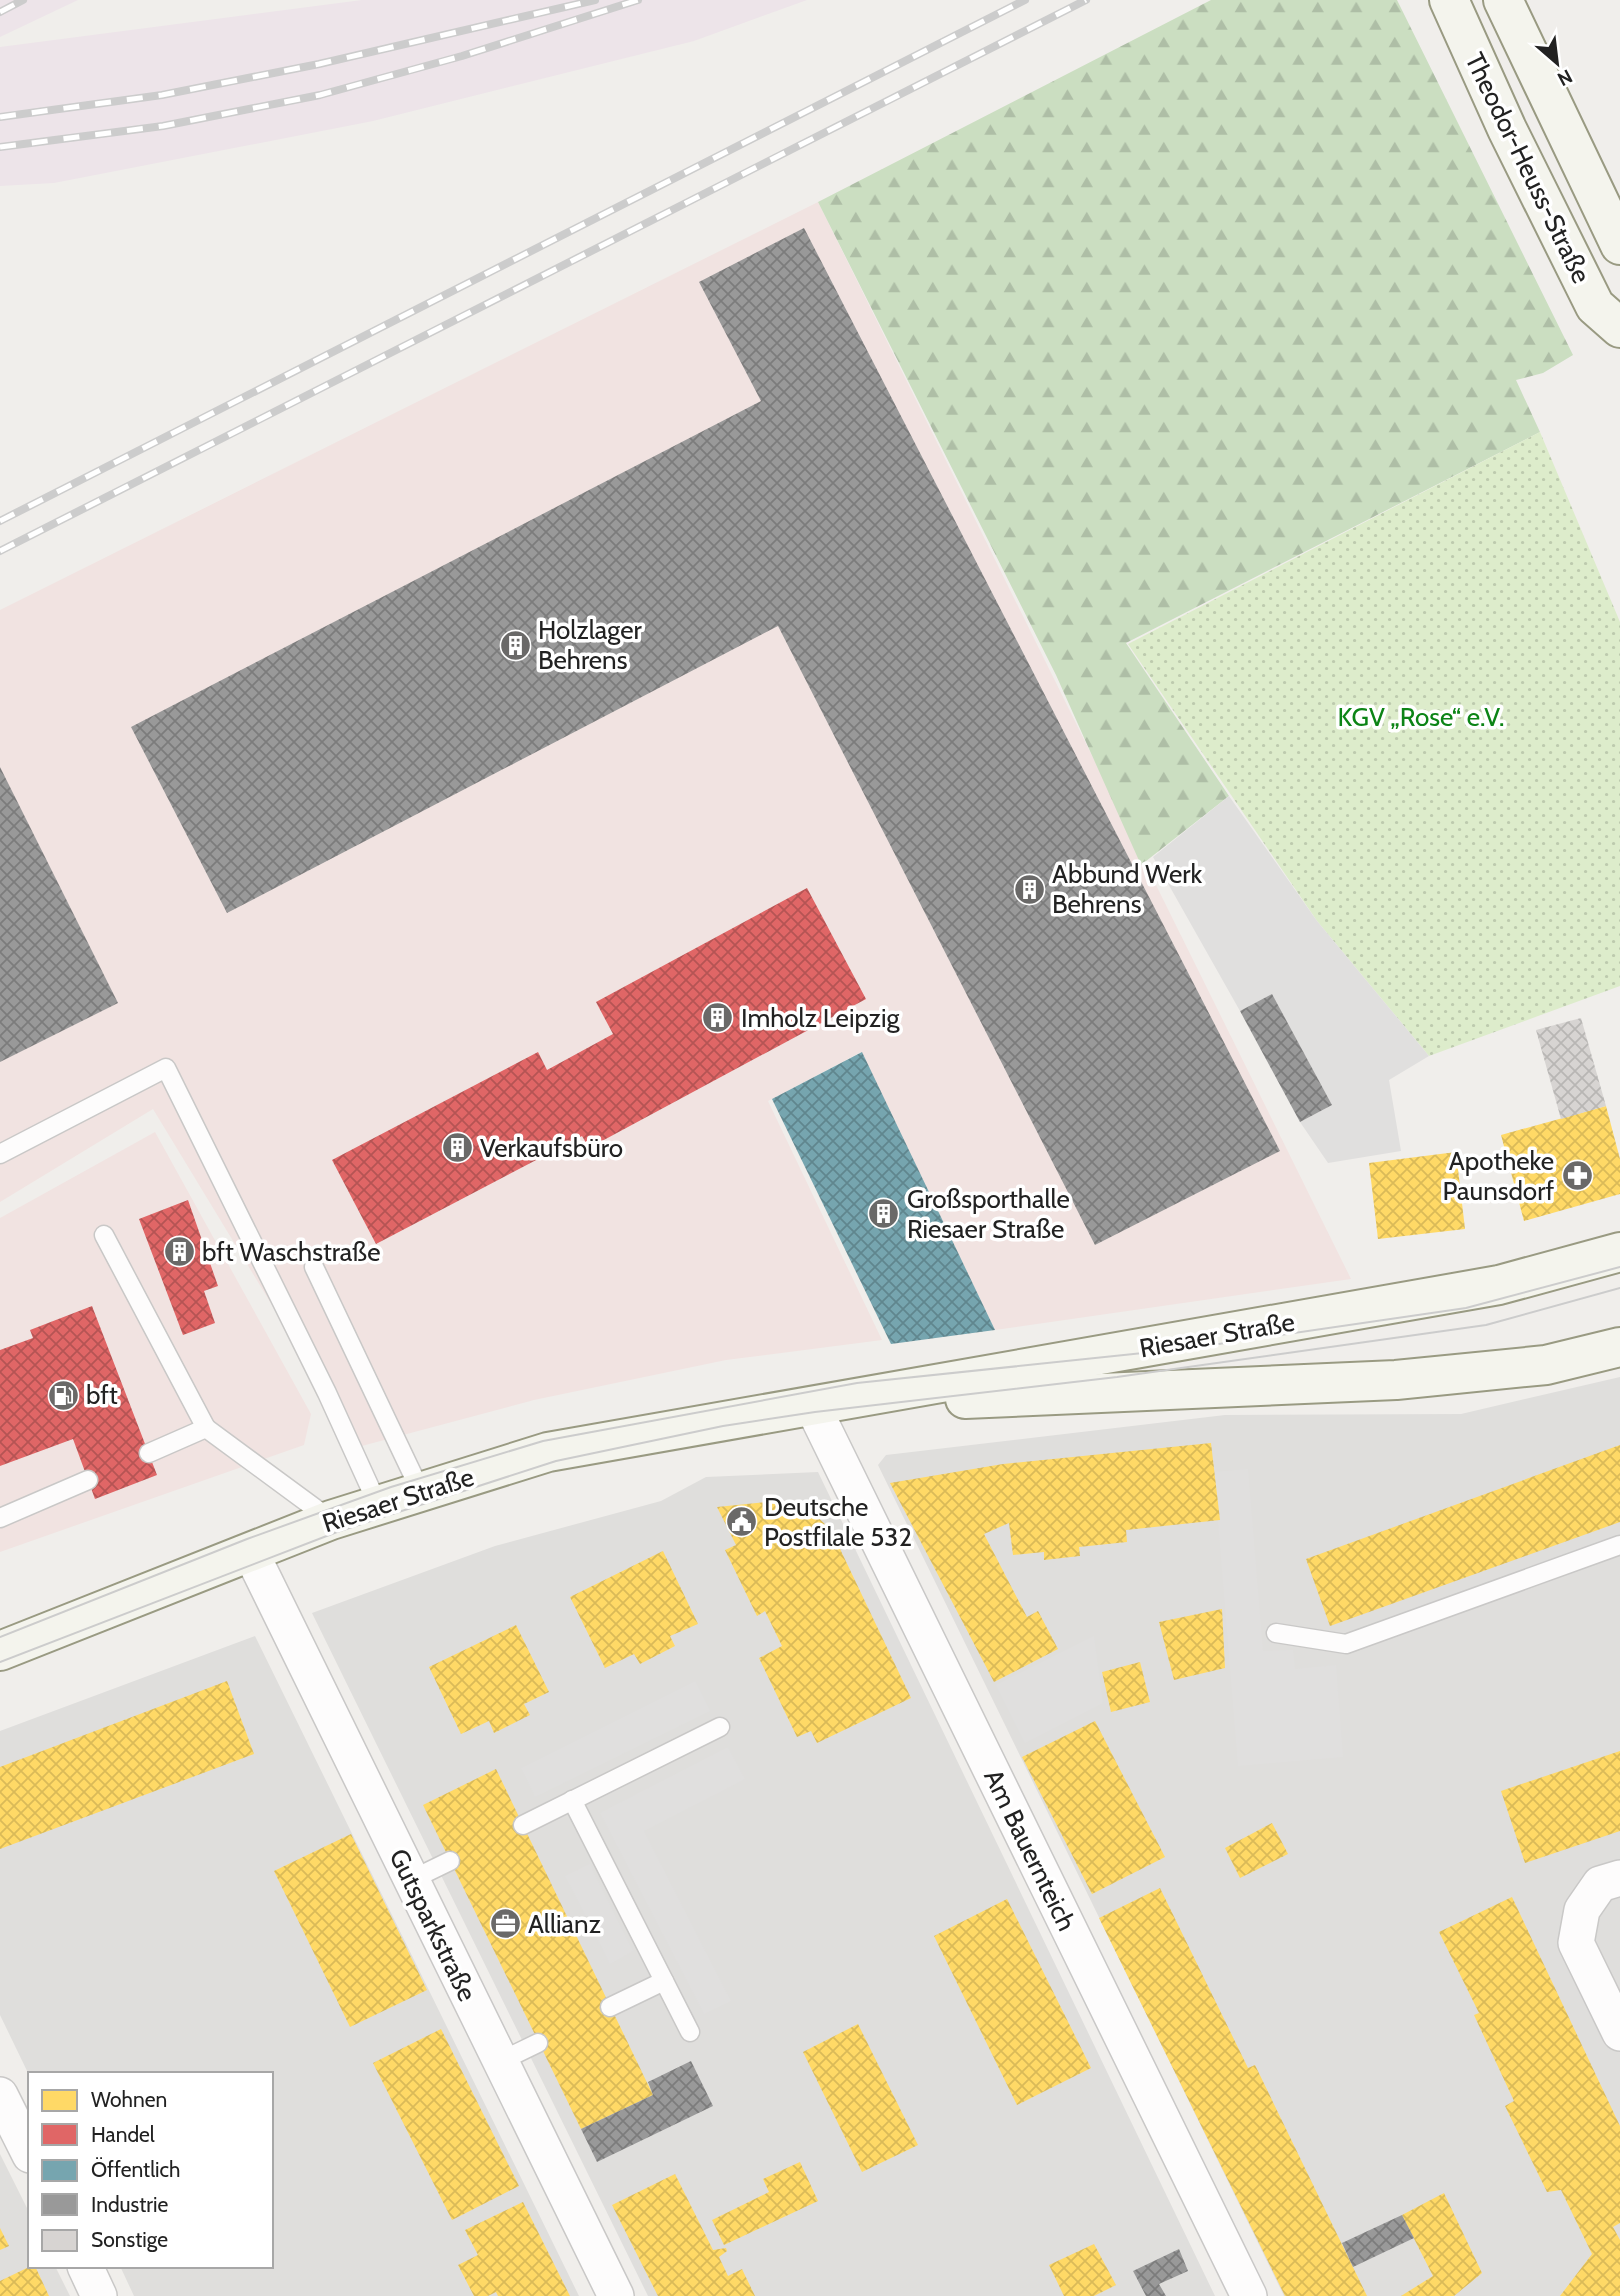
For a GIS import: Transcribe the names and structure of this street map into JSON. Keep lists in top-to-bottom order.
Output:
{
  "streets": {
    "main road": ["Theodor-Heuss-Straße", "Riesaer Straße"],
    "street": ["Am Bauernteich", "Gutsparkstraße"]
  },
  "crossings": [
    ["Riesaer Straße", "Am Bauernteich"],
    ["Riesaer Straße", "Gutsparkstraße"]
  ],
  "parks": ["KGV „Rose“ e.V."],
  "places": {
    "building": [
      "Holzlager Behrens",
      "Abbund Werk Behrens",
      "Imholz Leipzig",
      "Verkaufsbüro",
      "Großsporthalle Riesaer Straße",
      "bft Waschstraße"
    ],
    "pharmacy": ["Apotheke Paunsdorf"],
    "fuel station": ["bft"],
    "public building": ["Deutsche Postfilale 532"],
    "office": ["Allianz"]
  },
  "legend": [
    "Wohnen",
    "Handel",
    "Öffentlich",
    "Industrie",
    "Sonstige"
  ],
  "north": "bottom right"
}
